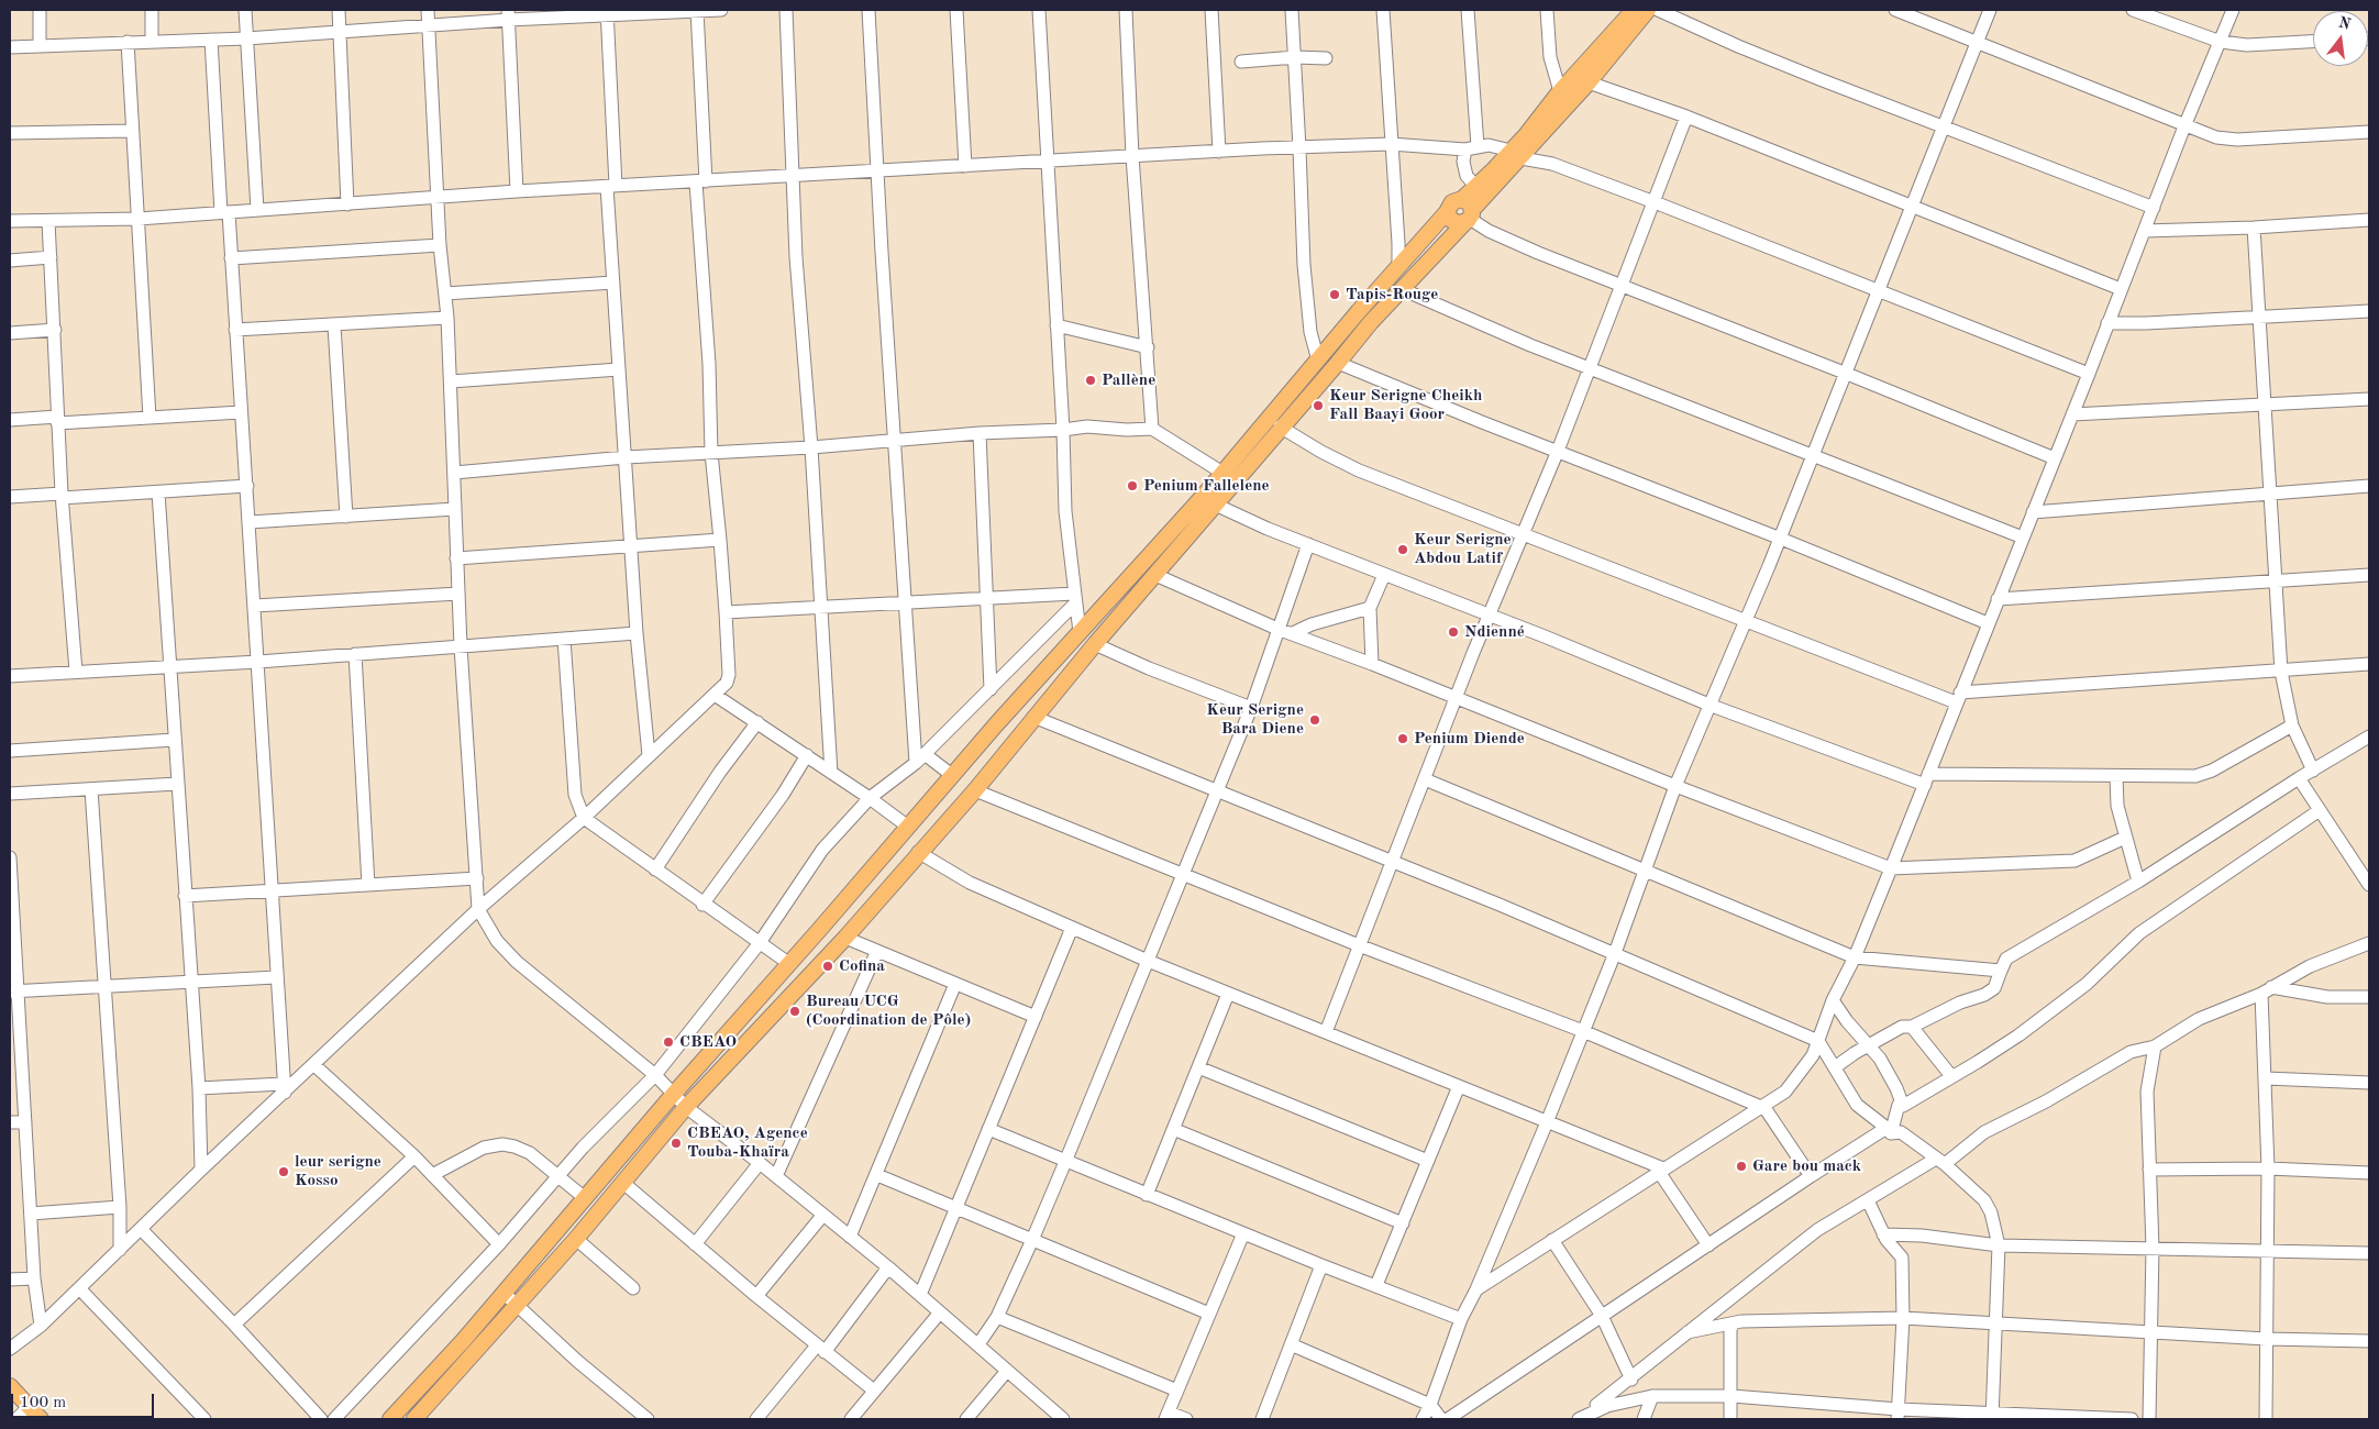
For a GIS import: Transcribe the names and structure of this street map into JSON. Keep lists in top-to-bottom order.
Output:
{
  "places": [
    "Tapis-Rouge",
    "Pallène",
    "Keur Serigne Cheikh Fall Baayi Goor",
    "Penium Fallelene",
    "Keur Serigne Abdou Latif",
    "Ndienné",
    "Keur Serigne Bara Diene",
    "Penium Diende",
    "Cofina",
    "Bureau UCG (Coordination de Pôle)",
    "CBEAO",
    "CBEAO, Agence Touba-Khaïra",
    "Gare bou mack",
    "leur serigne Kosso"
  ],
  "scale_bar": "100 m",
  "north": "top"
}
